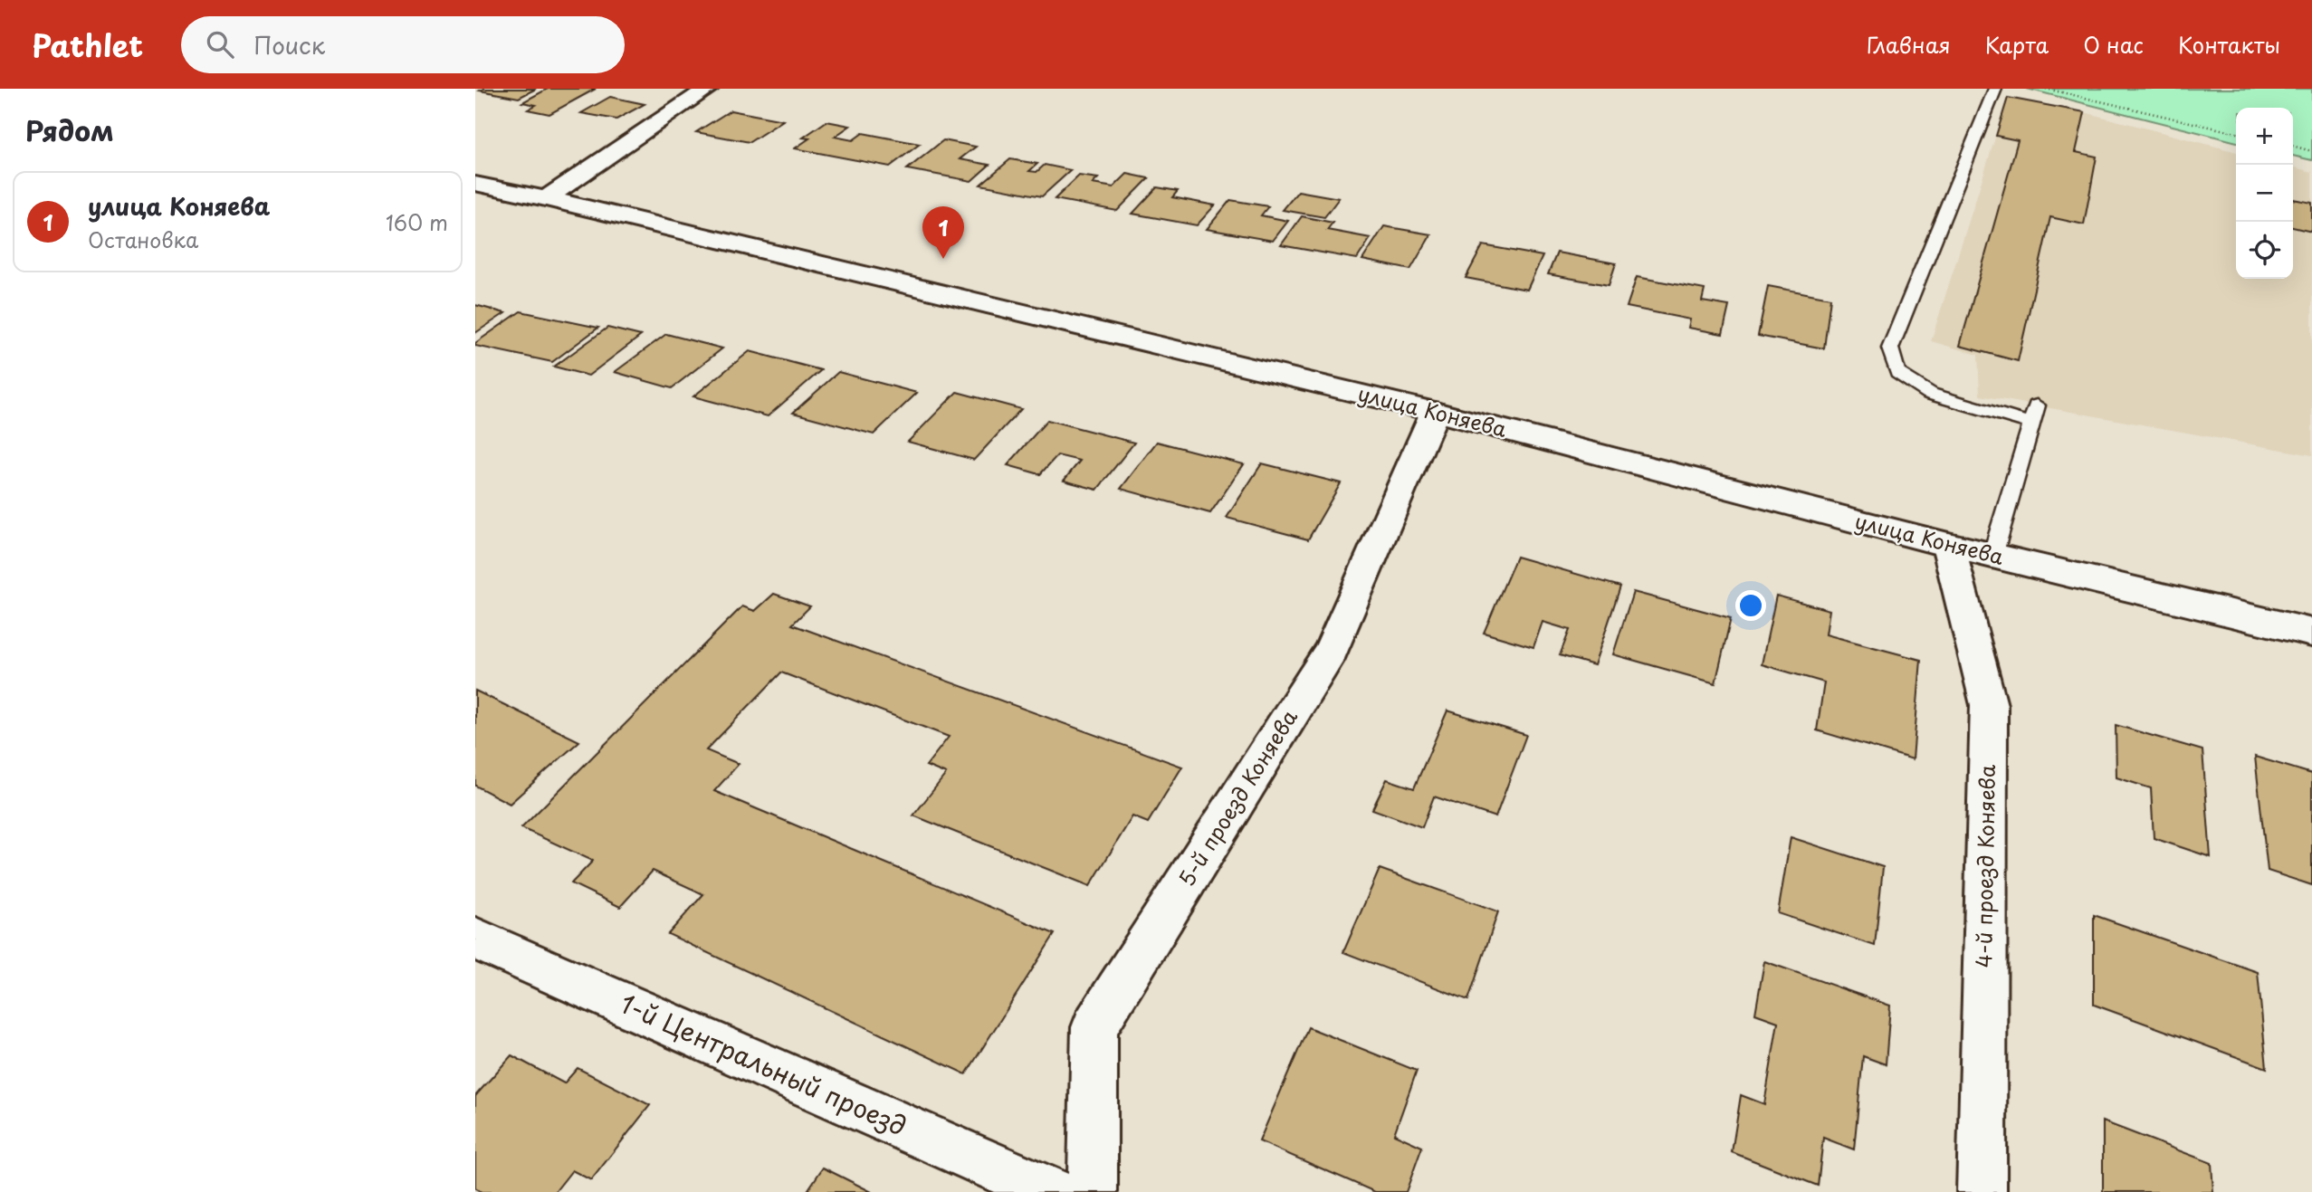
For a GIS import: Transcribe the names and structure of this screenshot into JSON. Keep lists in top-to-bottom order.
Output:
{
  "streets": {
    "street": [
      "улица Коняева",
      "5-й проезд Коняева",
      "4-й проезд Коняева",
      "1-й Центральный проезд"
    ]
  },
  "crossings": [
    ["улица Коняева", "5-й проезд Коняева"],
    ["улица Коняева", "4-й проезд Коняева"]
  ],
  "page": {
    "header": "Pathlet",
    "search": "Поиск",
    "nav": [
      "Главная",
      "Карта",
      "О нас",
      "Контакты"
    ],
    "heading": "Рядом",
    "map_buttons": ["+", "−"],
    "list": [
      {
        "mark": "1",
        "name": "улица Коняева",
        "note": "Остановка",
        "value": "160 m"
      }
    ],
    "pins": "1"
  }
}
